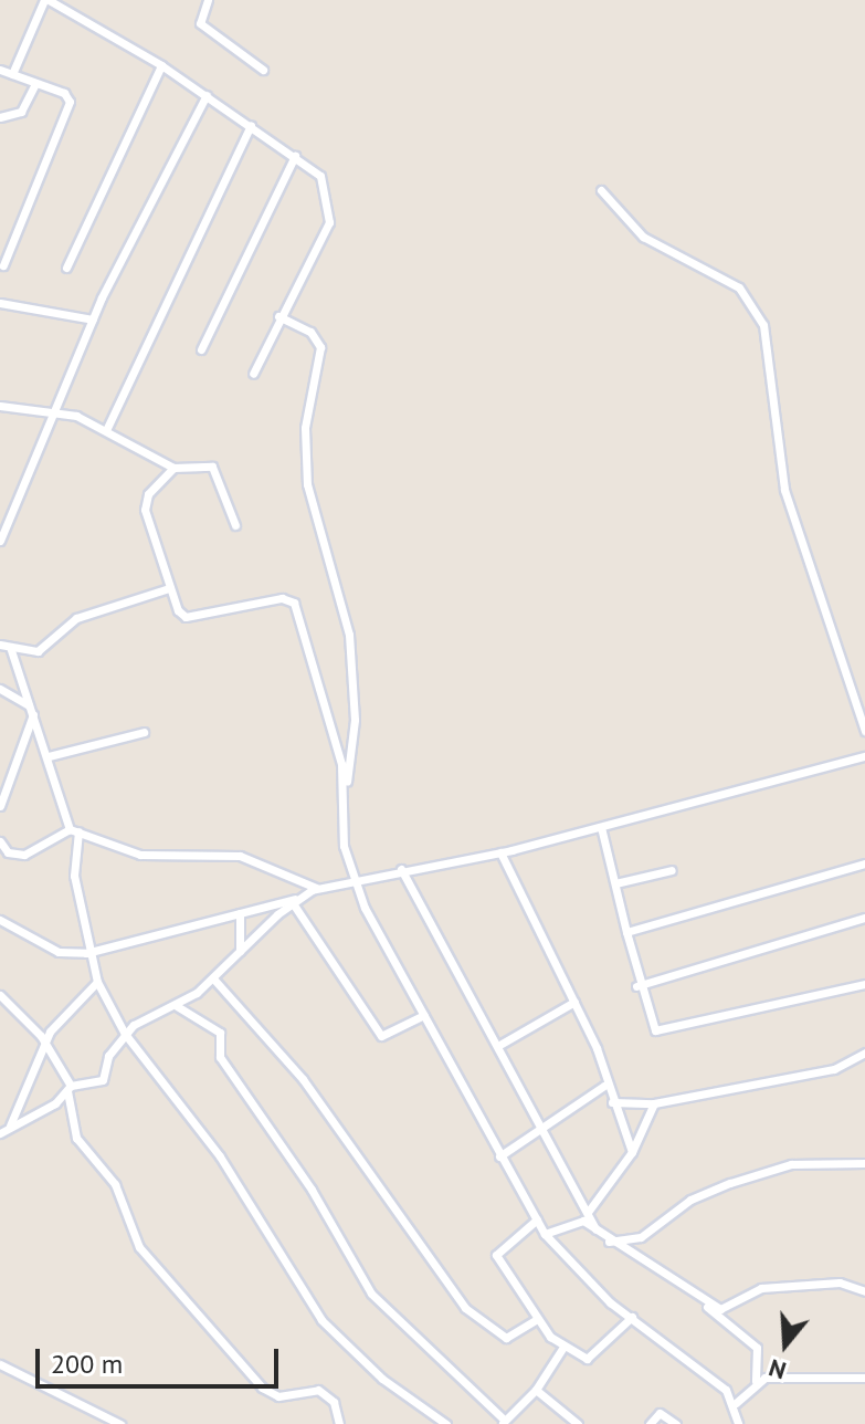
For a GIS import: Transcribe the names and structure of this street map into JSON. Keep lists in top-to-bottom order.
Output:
{
  "scale_bar": "200 m",
  "north": "bottom"
}
